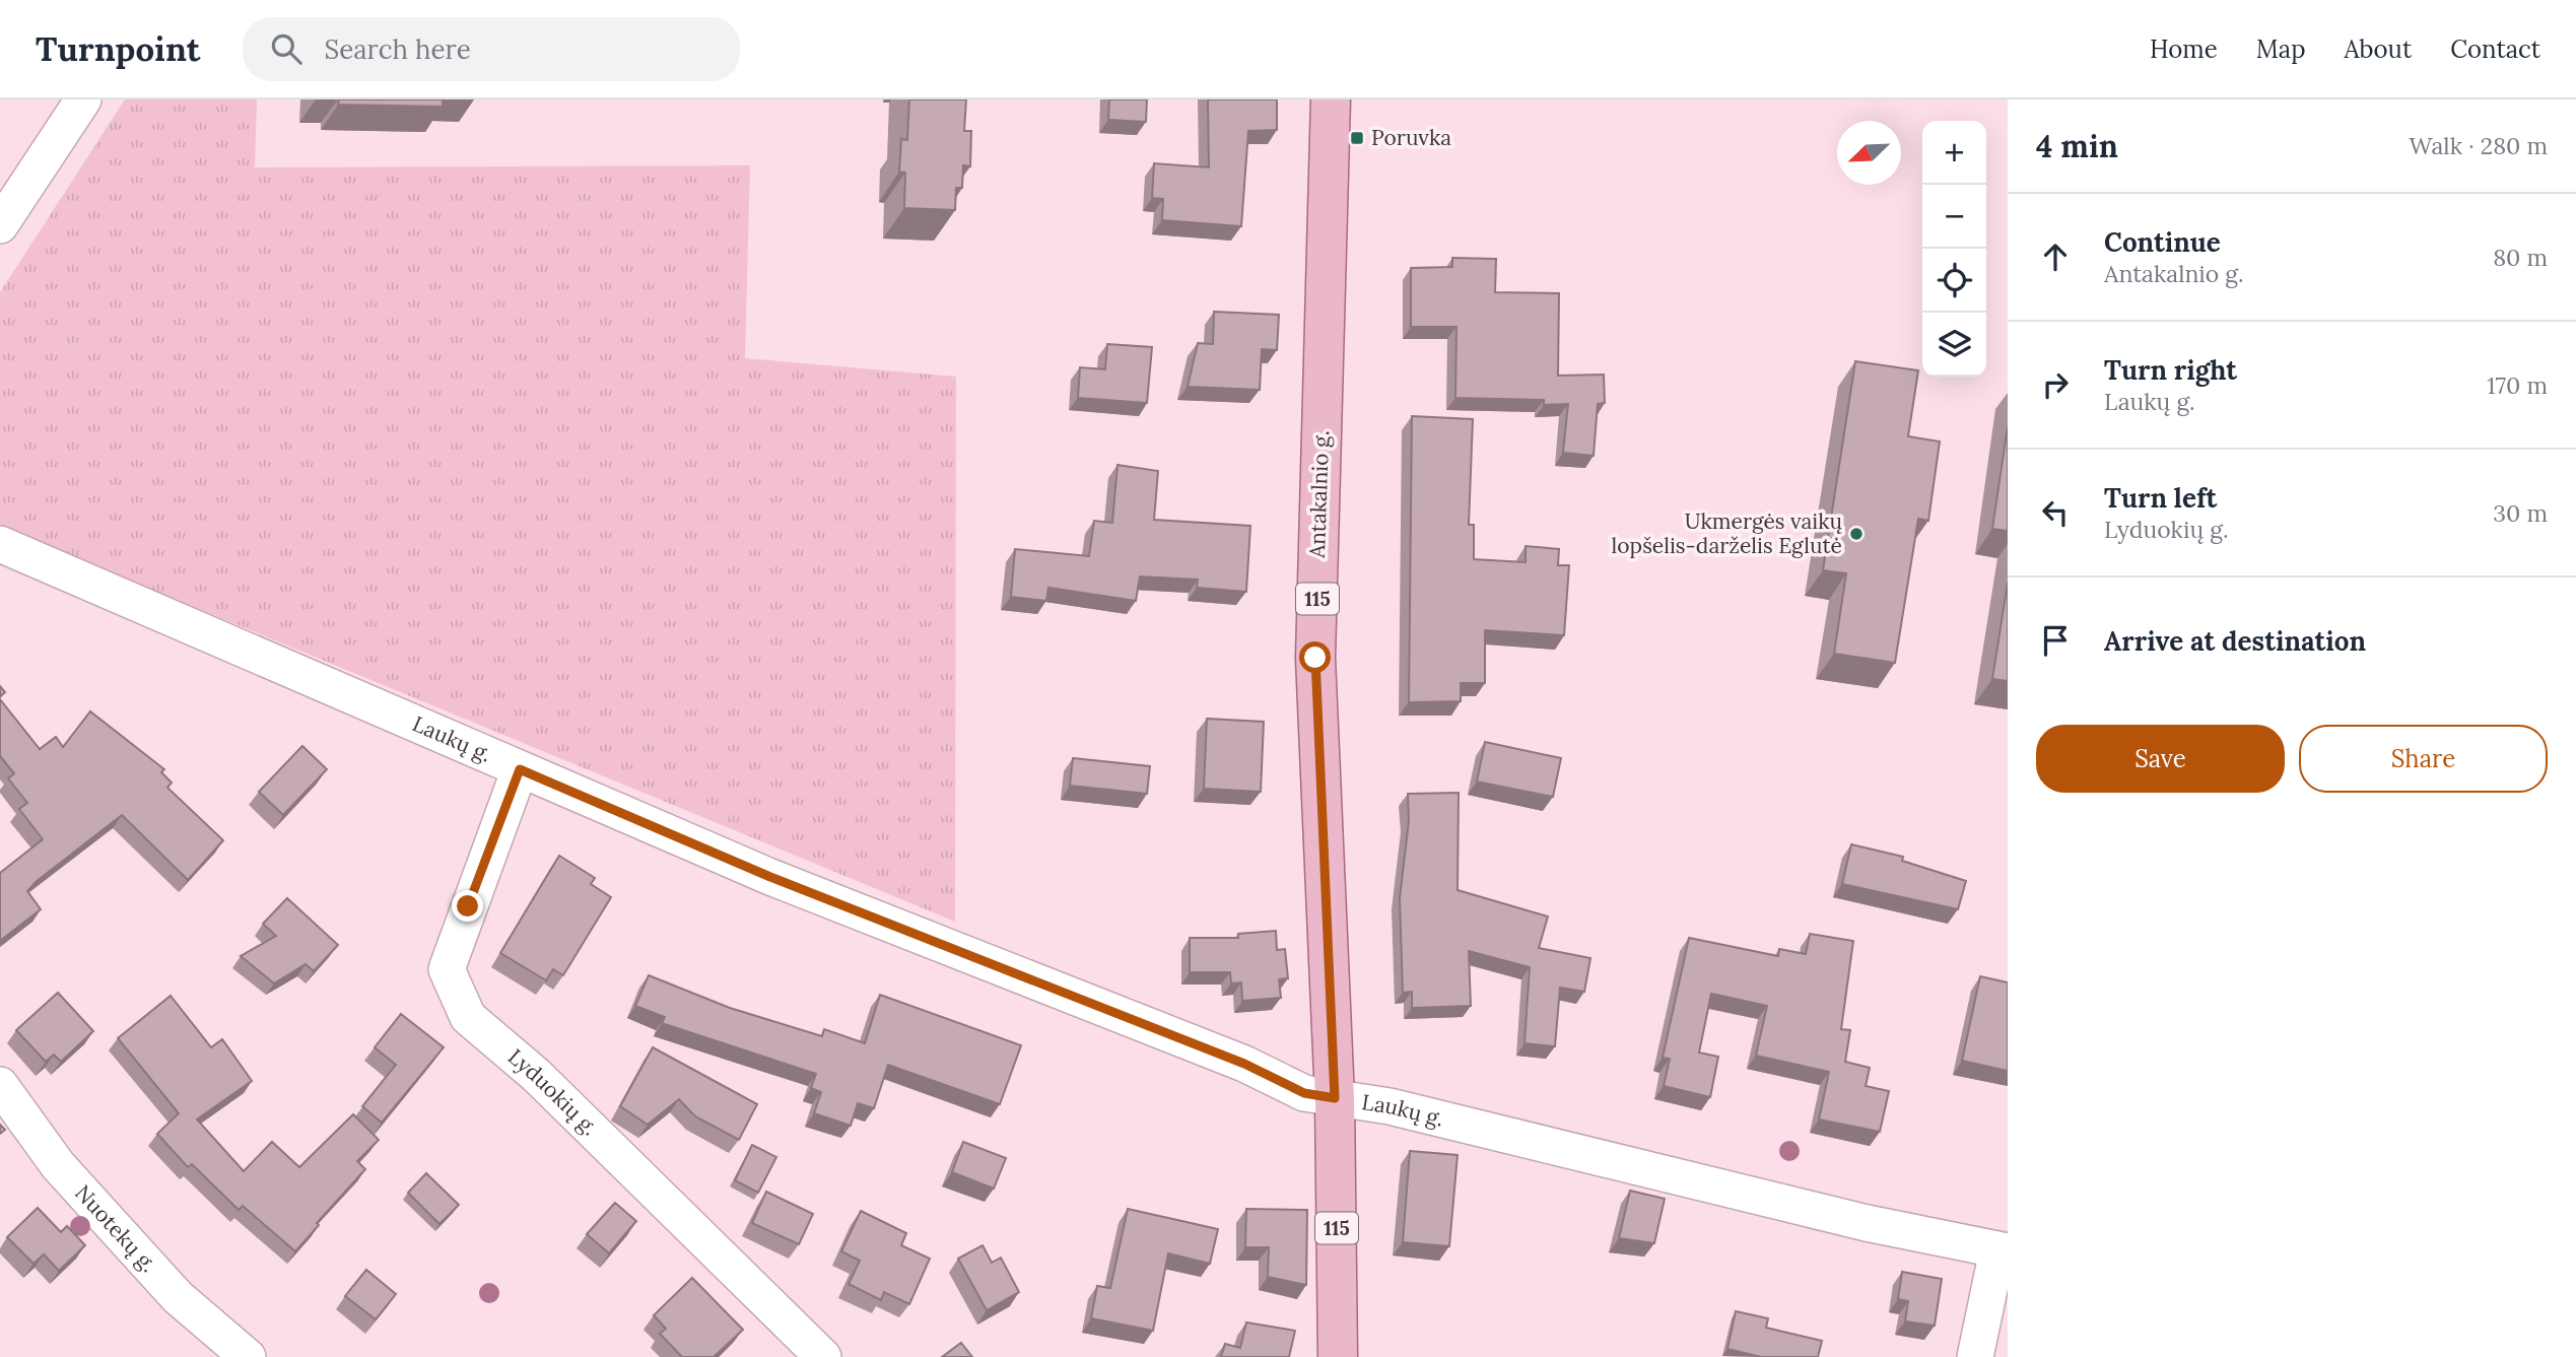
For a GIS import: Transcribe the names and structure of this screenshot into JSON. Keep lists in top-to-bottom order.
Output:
{
  "streets": {
    "main road": ["Antakalnio g.", "115"],
    "street": ["Laukų g.", "Lyduokių g.", "Nuotekų g."]
  },
  "crossings": [
    ["Antakalnio g.", "Laukų g."],
    ["Laukų g.", "Lyduokių g."]
  ],
  "places": {
    "transit": ["Poruvka"],
    "other": ["Ukmergės vaikų lopšelis-darželis Eglutė"]
  },
  "north": "bottom left",
  "page": {
    "header": "Turnpoint",
    "search": "Search here",
    "nav": [
      "Home",
      "Map",
      "About",
      "Contact"
    ],
    "heading": ["4 min", "Walk · 280 m"],
    "map_buttons": ["+", "−"],
    "list": [
      ["Continue", "Antakalnio g.", "80 m"],
      ["Turn right", "Laukų g.", "170 m"],
      ["Turn left", "Lyduokių g.", "30 m"],
      "Arrive at destination"
    ],
    "buttons": ["Save", "Share"]
  }
}
